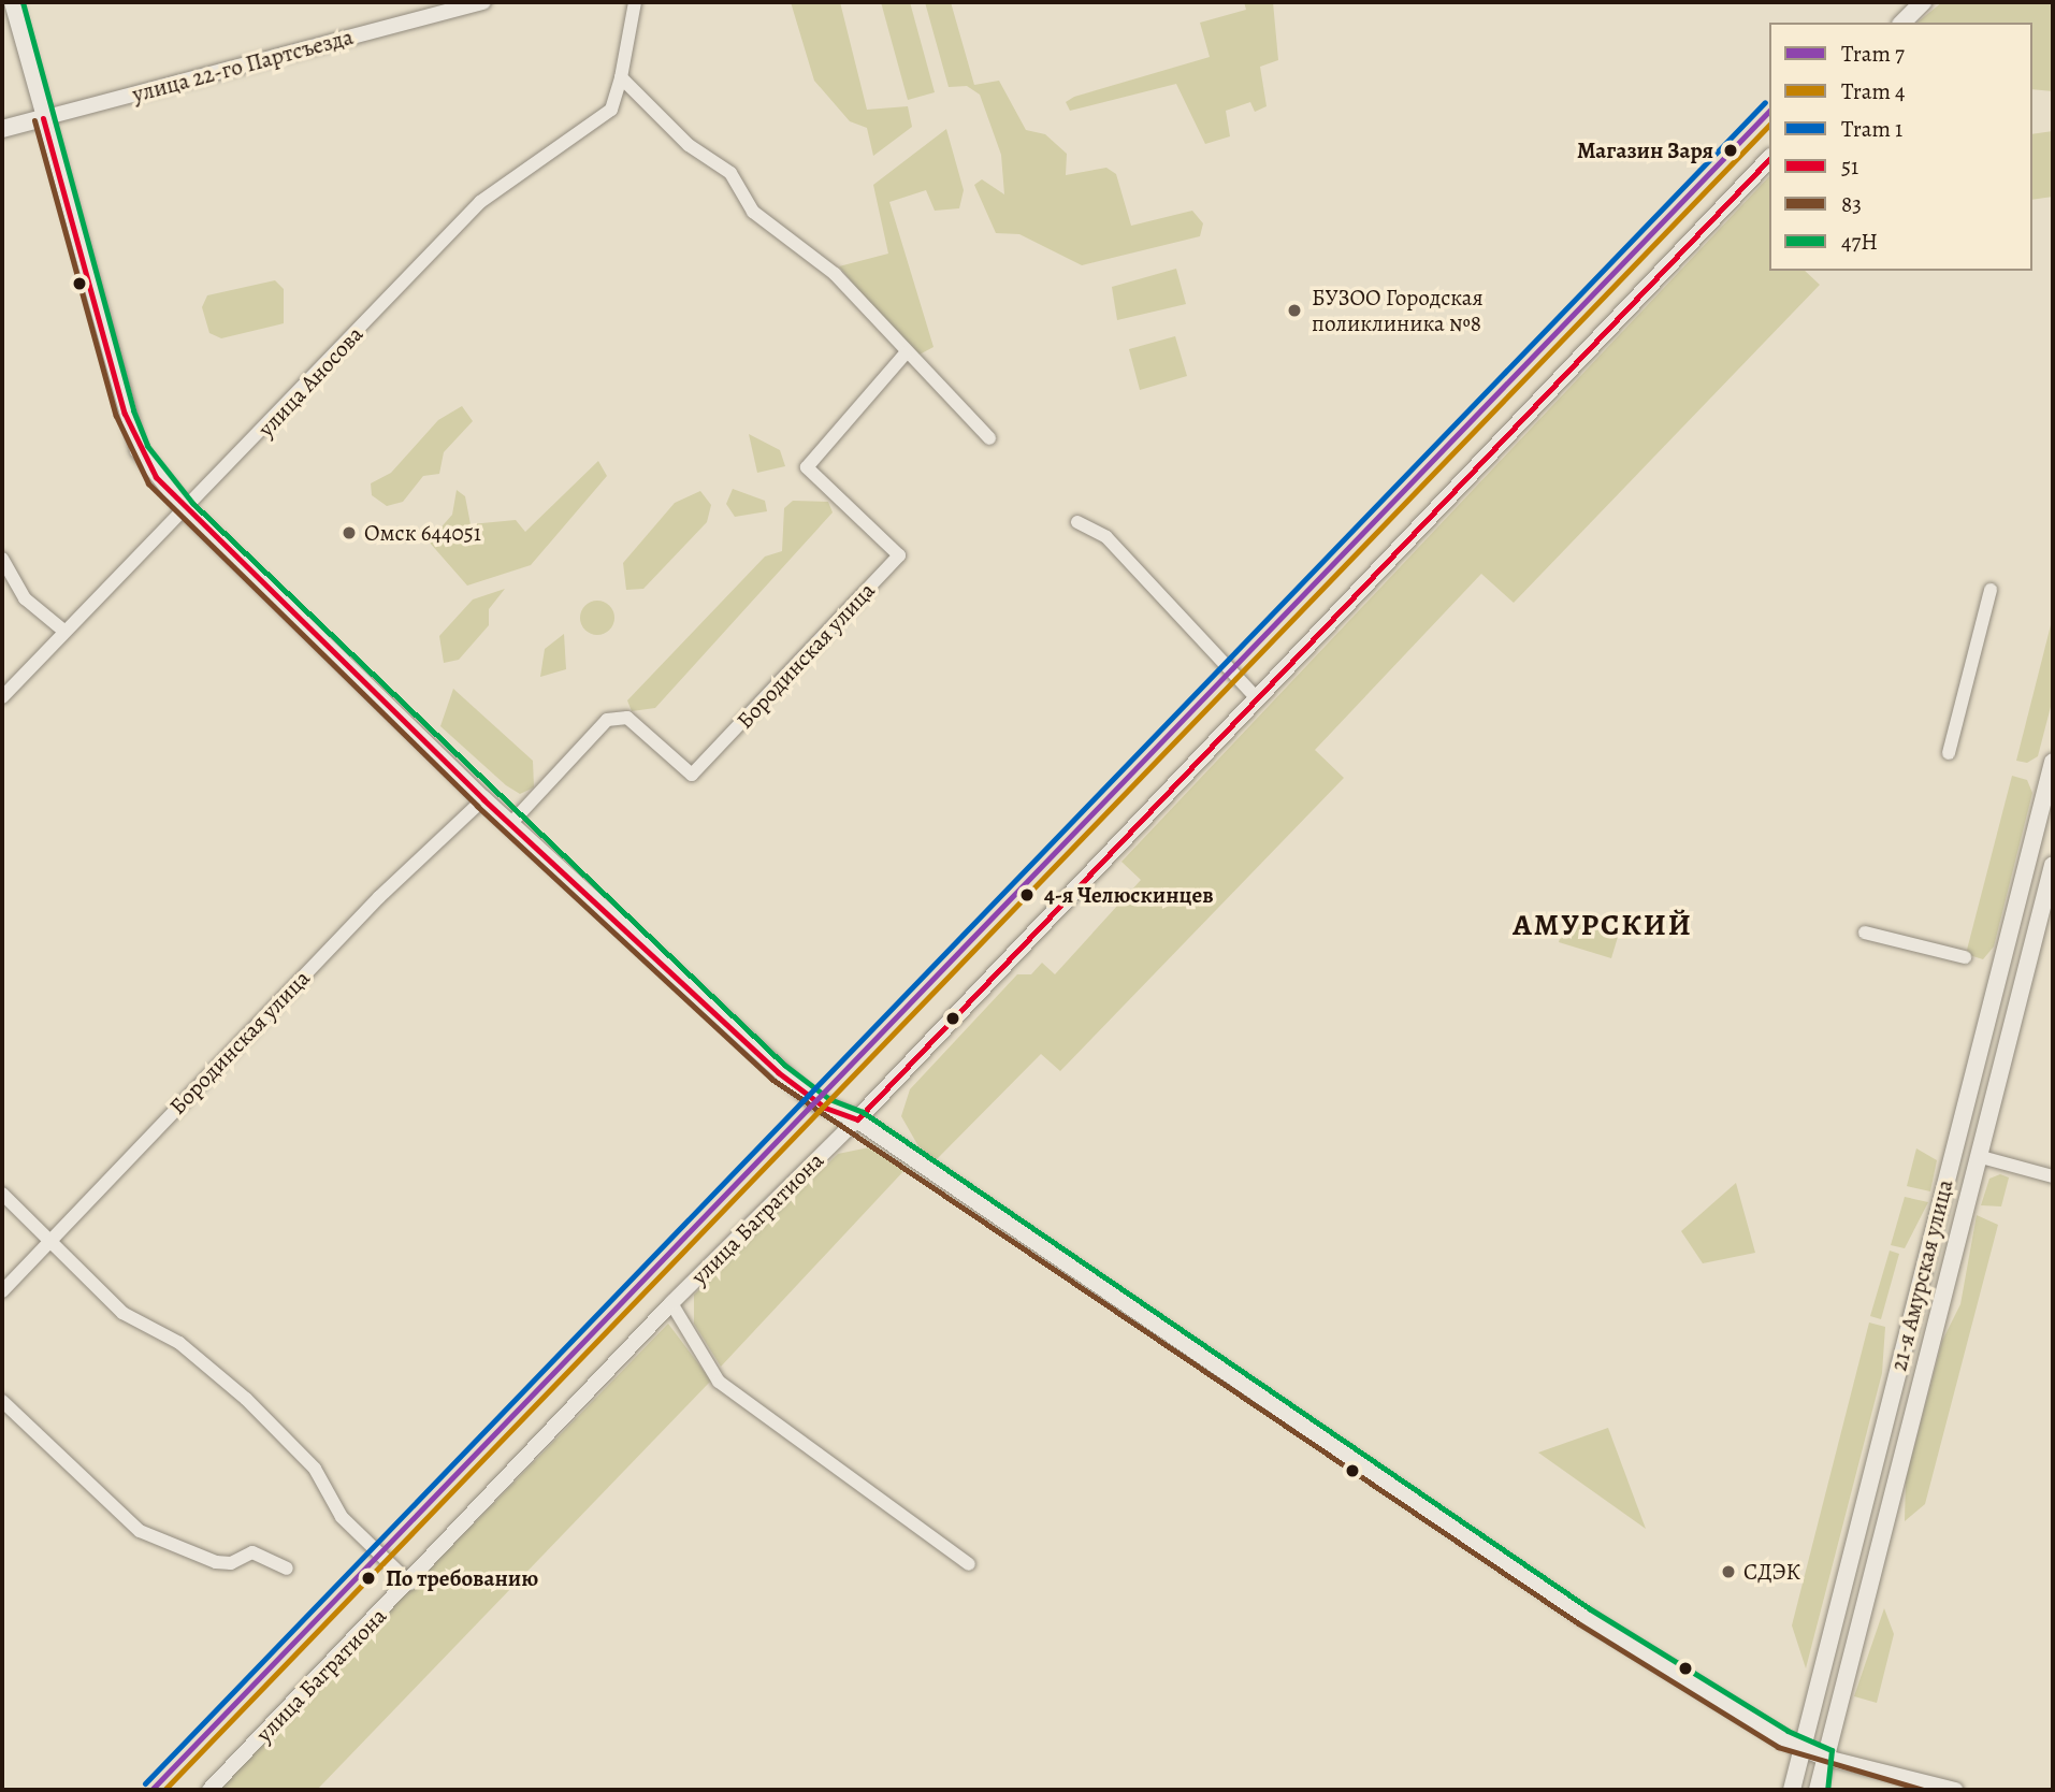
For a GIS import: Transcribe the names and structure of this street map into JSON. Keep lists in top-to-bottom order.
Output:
{
  "streets": {
    "main road": ["улица 22-го Партсъезда", "улица Багратиона", "21-я Амурская улица"],
    "street": ["улица Аносова", "Бородинская улица"]
  },
  "districts": ["АМУРСКИЙ"],
  "places": [
    "Магазин Заря",
    "БУЗОО Городская поликлиника №8",
    "Омск 644051",
    "4-я Челюскинцев",
    "СДЭК",
    "По требованию"
  ],
  "lines": [
    "transit line 47Н",
    "tram line 1",
    "tram line 7",
    "transit line 51",
    "transit line 83",
    "tram line 4"
  ],
  "legend": [
    "Tram 7",
    "Tram 4",
    "Tram 1",
    "51",
    "83",
    "47Н"
  ]
}
